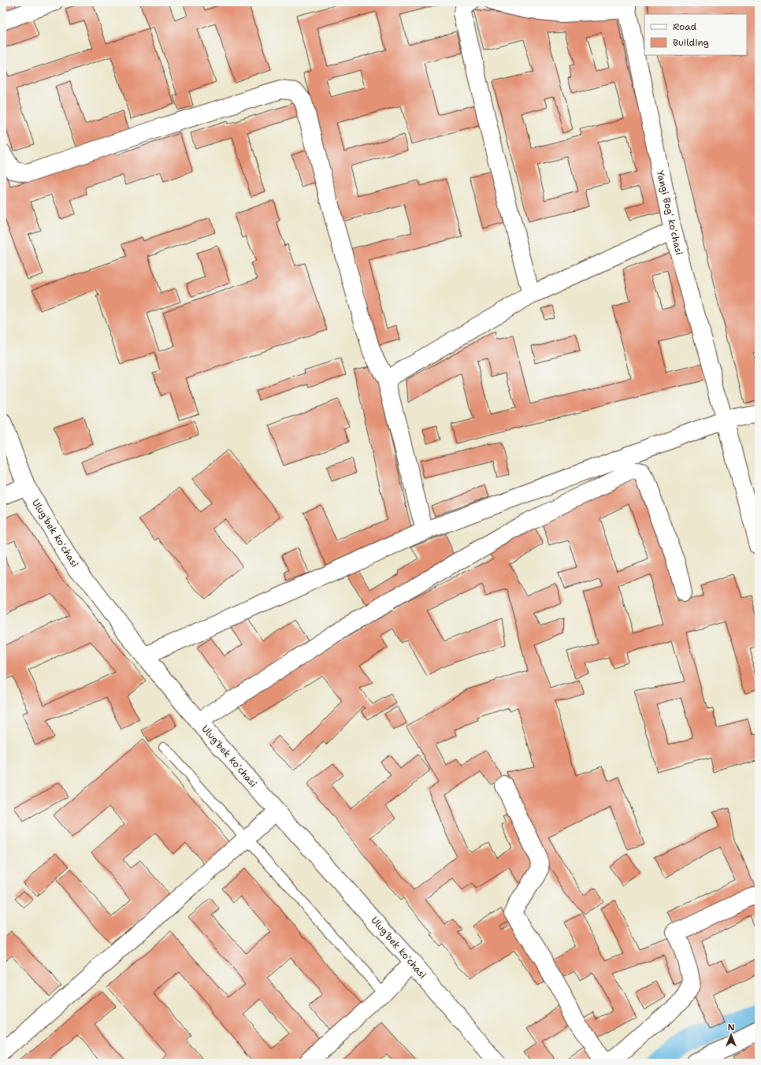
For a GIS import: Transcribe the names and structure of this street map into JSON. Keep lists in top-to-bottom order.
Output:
{
  "streets": {
    "street": ["Yangi Bogʻ koʻchasi", "Ulugʻbek koʻchasi"]
  },
  "legend": ["Road", "Building"],
  "north": "top"
}
